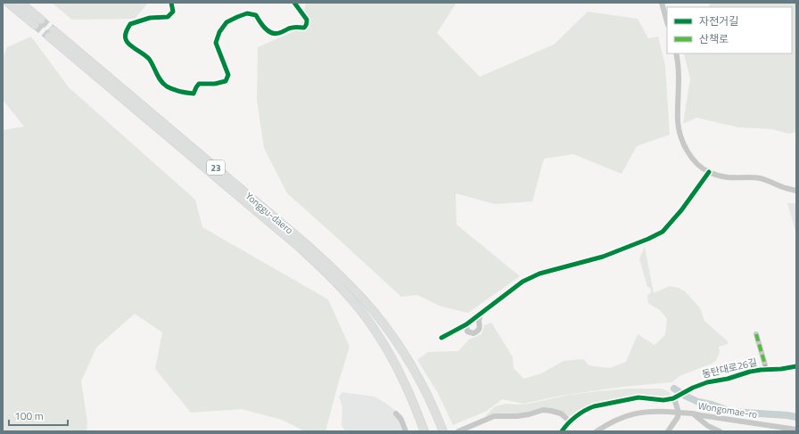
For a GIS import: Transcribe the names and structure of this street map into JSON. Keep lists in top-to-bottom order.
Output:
{
  "streets": {
    "highway": ["23", "Yonggu-daero"],
    "street": ["동탄대로26길", "Wongomae-ro"]
  },
  "legend": ["자전거길", "산책로"],
  "scale_bar": "100 m"
}
